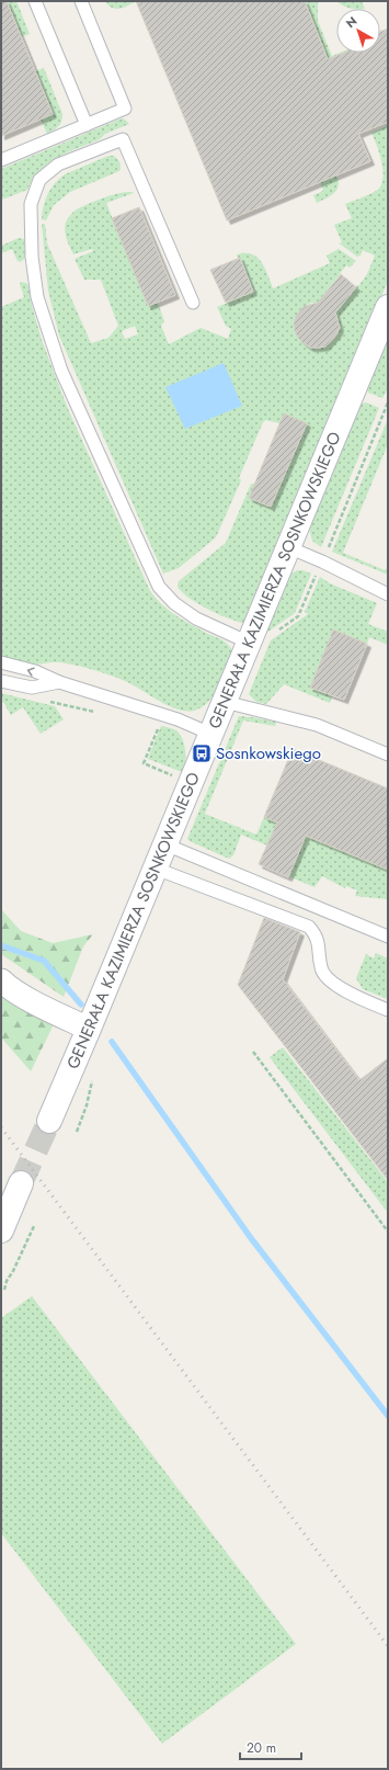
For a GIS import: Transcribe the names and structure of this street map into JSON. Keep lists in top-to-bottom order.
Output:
{
  "streets": {
    "street": ["GENERAŁA KAZIMIERZA SOSNKOWSKIEGO"]
  },
  "places": {
    "bus stop": ["Sosnkowskiego"]
  },
  "scale_bar": "20 m",
  "north": "top left"
}
